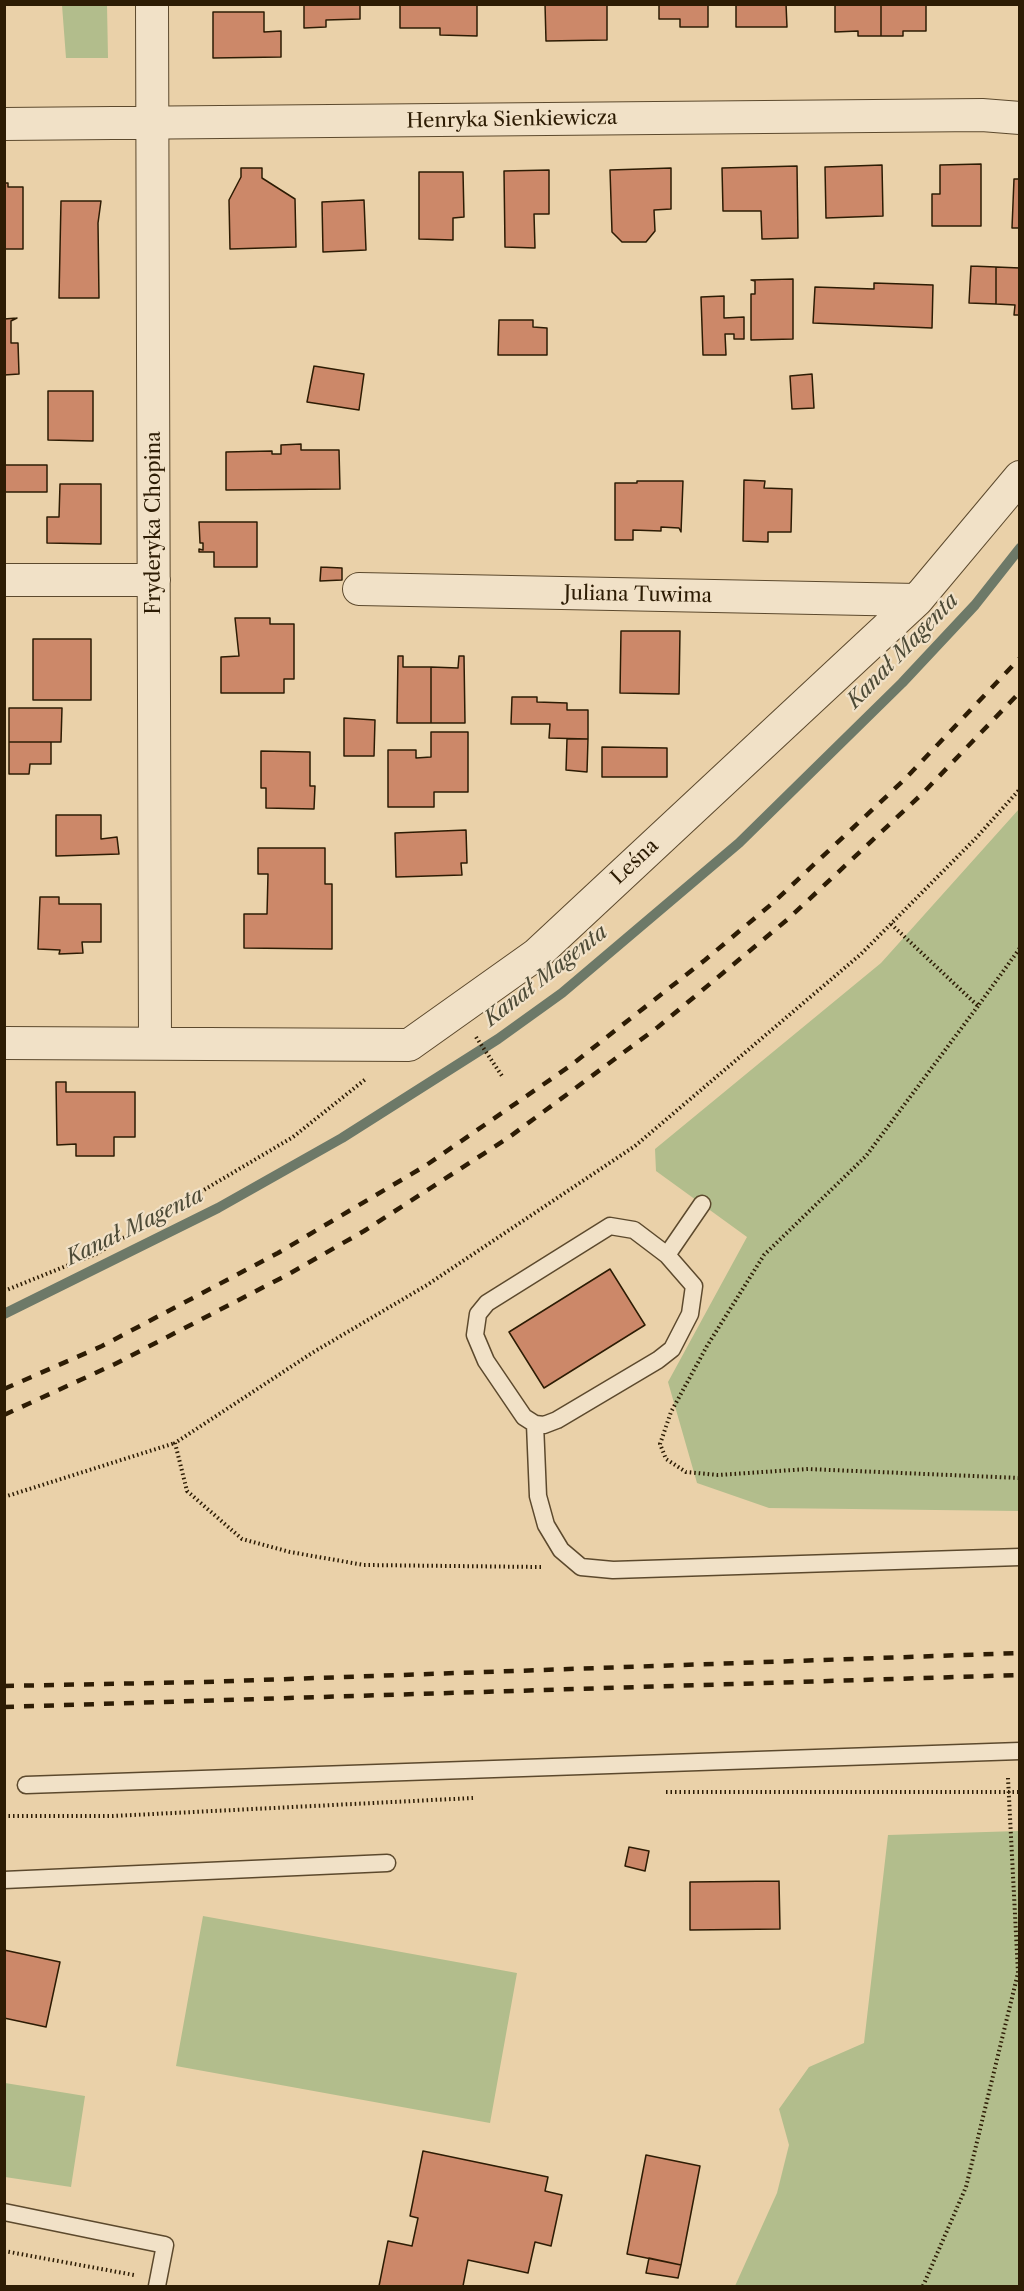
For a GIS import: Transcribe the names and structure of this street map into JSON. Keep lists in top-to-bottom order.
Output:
{
  "streets": {
    "street": [
      "Henryka Sienkiewicza",
      "Fryderyka Chopina",
      "Juliana Tuwima",
      "Leśna"
    ]
  },
  "crossings": [
    ["Henryka Sienkiewicza", "Fryderyka Chopina"],
    ["Juliana Tuwima", "Leśna"]
  ],
  "water": ["Kanał Magenta"]
}
